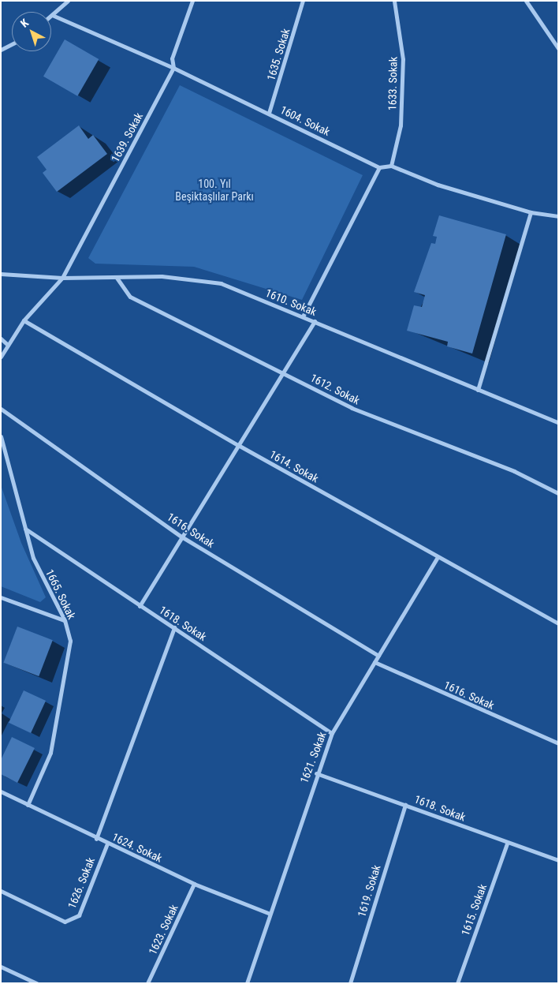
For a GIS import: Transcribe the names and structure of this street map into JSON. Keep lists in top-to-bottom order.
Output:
{
  "streets": {
    "street": [
      "1635. Sokak",
      "1633. Sokak",
      "1604. Sokak",
      "1639. Sokak",
      "1610. Sokak",
      "1612. Sokak",
      "1614. Sokak",
      "1616. Sokak",
      "1665. Sokak",
      "1618. Sokak",
      "1621. Sokak",
      "1624. Sokak",
      "1626. Sokak",
      "1619. Sokak",
      "1615. Sokak",
      "1623. Sokak"
    ]
  },
  "crossings": [
    ["1635. Sokak", "1604. Sokak"],
    ["1604. Sokak", "1639. Sokak"],
    ["1639. Sokak", "1610. Sokak"],
    ["1639. Sokak", "1614. Sokak"],
    ["1610. Sokak", "1612. Sokak"],
    ["1614. Sokak", "1621. Sokak"],
    ["1616. Sokak", "1621. Sokak"],
    ["1665. Sokak", "1618. Sokak"],
    ["1665. Sokak", "1624. Sokak"],
    ["1618. Sokak", "1621. Sokak"],
    ["1618. Sokak", "1619. Sokak"],
    ["1618. Sokak", "1615. Sokak"],
    ["1621. Sokak", "1624. Sokak"],
    ["1624. Sokak", "1626. Sokak"],
    ["1624. Sokak", "1623. Sokak"]
  ],
  "parks": ["100. Yıl Beşiktaşlılar Parkı"],
  "north": "top left"
}
